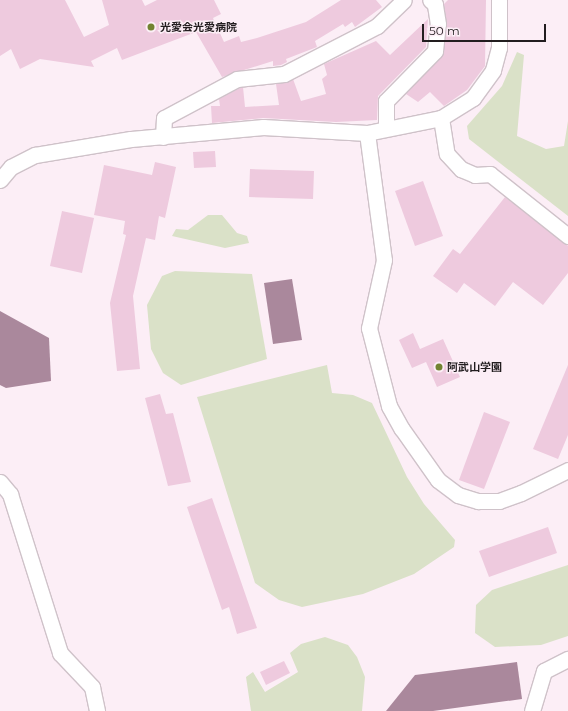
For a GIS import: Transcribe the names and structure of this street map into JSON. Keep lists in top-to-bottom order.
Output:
{
  "places": ["光愛会光愛病院", "阿武山学園"],
  "scale_bar": "50 m"
}
